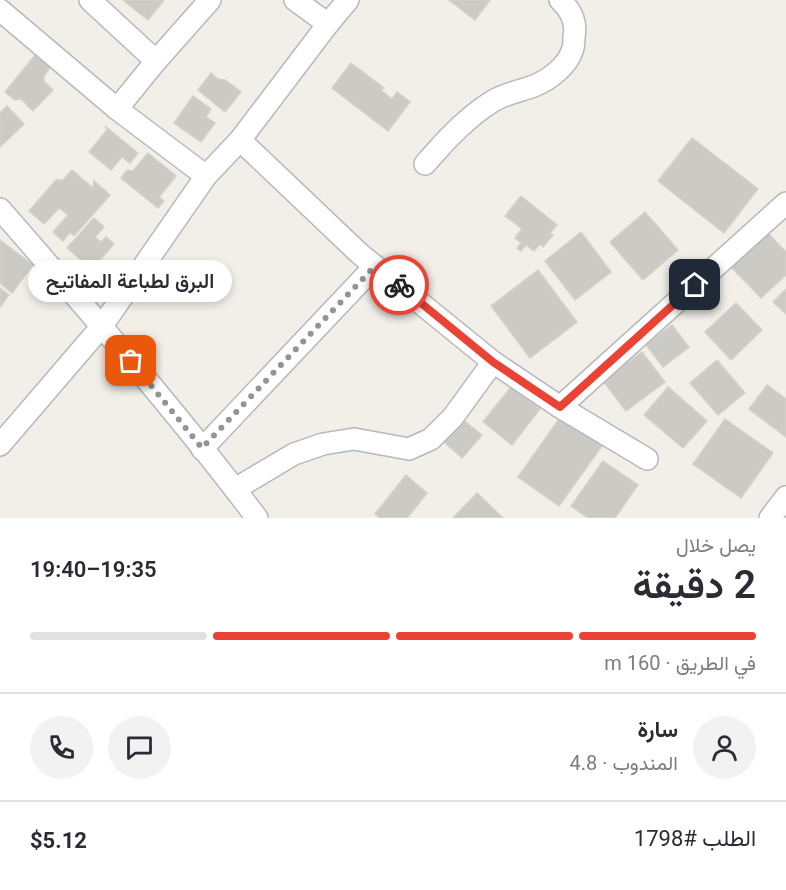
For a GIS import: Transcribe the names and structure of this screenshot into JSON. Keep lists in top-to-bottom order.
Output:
{
  "places": ["البرق لطباعة المفاتيح"],
  "page": {
    "bubble": "البرق لطباعة المفاتيح",
    "heading": ["2 دقيقة", "يصل خلال", "19:35–19:40"],
    "panel": [
      "سارة",
      "المندوب · 4.8",
      "الطلب #1798",
      "$5.12"
    ],
    "bar": "في الطريق · 160 m"
  }
}
